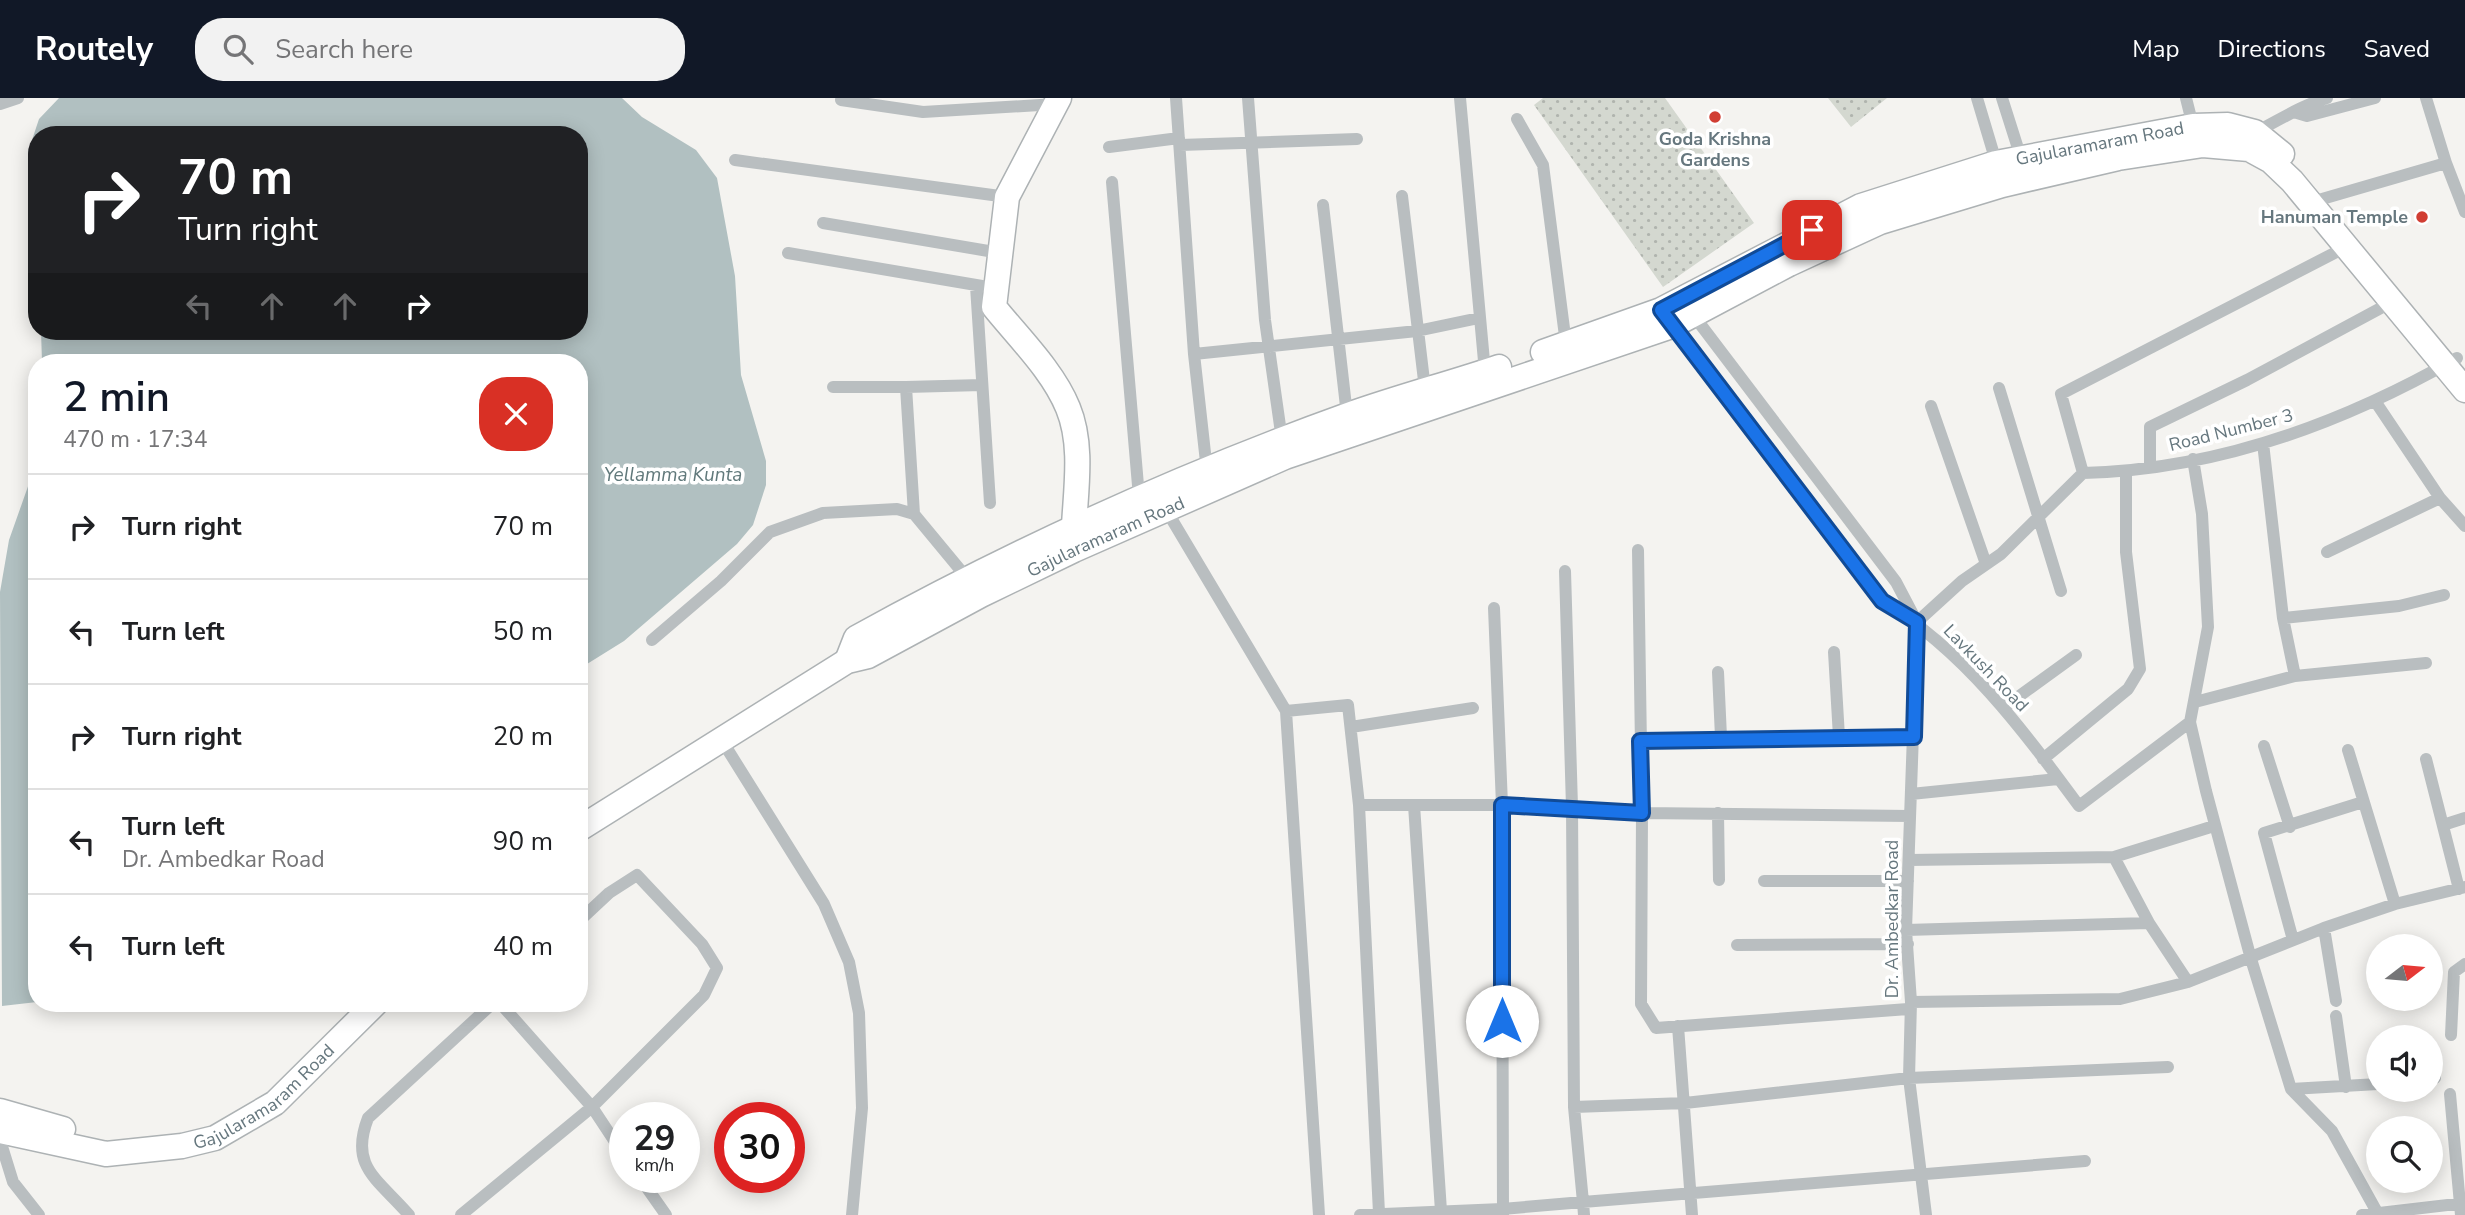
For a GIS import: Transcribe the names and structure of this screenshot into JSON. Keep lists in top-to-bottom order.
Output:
{
  "streets": {
    "main road": ["Gajularamaram Road"],
    "street": ["Road Number 3", "Lavkush Road", "Dr. Ambedkar Road"]
  },
  "crossings": [
    ["Gajularamaram Road", "Road Number 3"],
    ["Lavkush Road", "Dr. Ambedkar Road"]
  ],
  "water": ["Yellamma Kunta"],
  "places": ["Goda Krishna Gardens", "Hanuman Temple"],
  "north": "right",
  "page": {
    "header": "Routely",
    "search": "Search here",
    "nav": ["Map", "Directions", "Saved"],
    "turn": ["70 m", "Turn right"],
    "heading": ["2 min", "470 m · 17:34"],
    "list": [
      {
        "name": "Turn right",
        "value": "70 m"
      },
      {
        "name": "Turn left",
        "value": "50 m"
      },
      {
        "name": "Turn right",
        "value": "20 m"
      },
      {
        "name": "Turn left",
        "note": "Dr. Ambedkar Road",
        "value": "90 m"
      },
      {
        "name": "Turn left",
        "value": "40 m"
      }
    ],
    "speed": "29 km/h",
    "limit": "30"
  }
}
